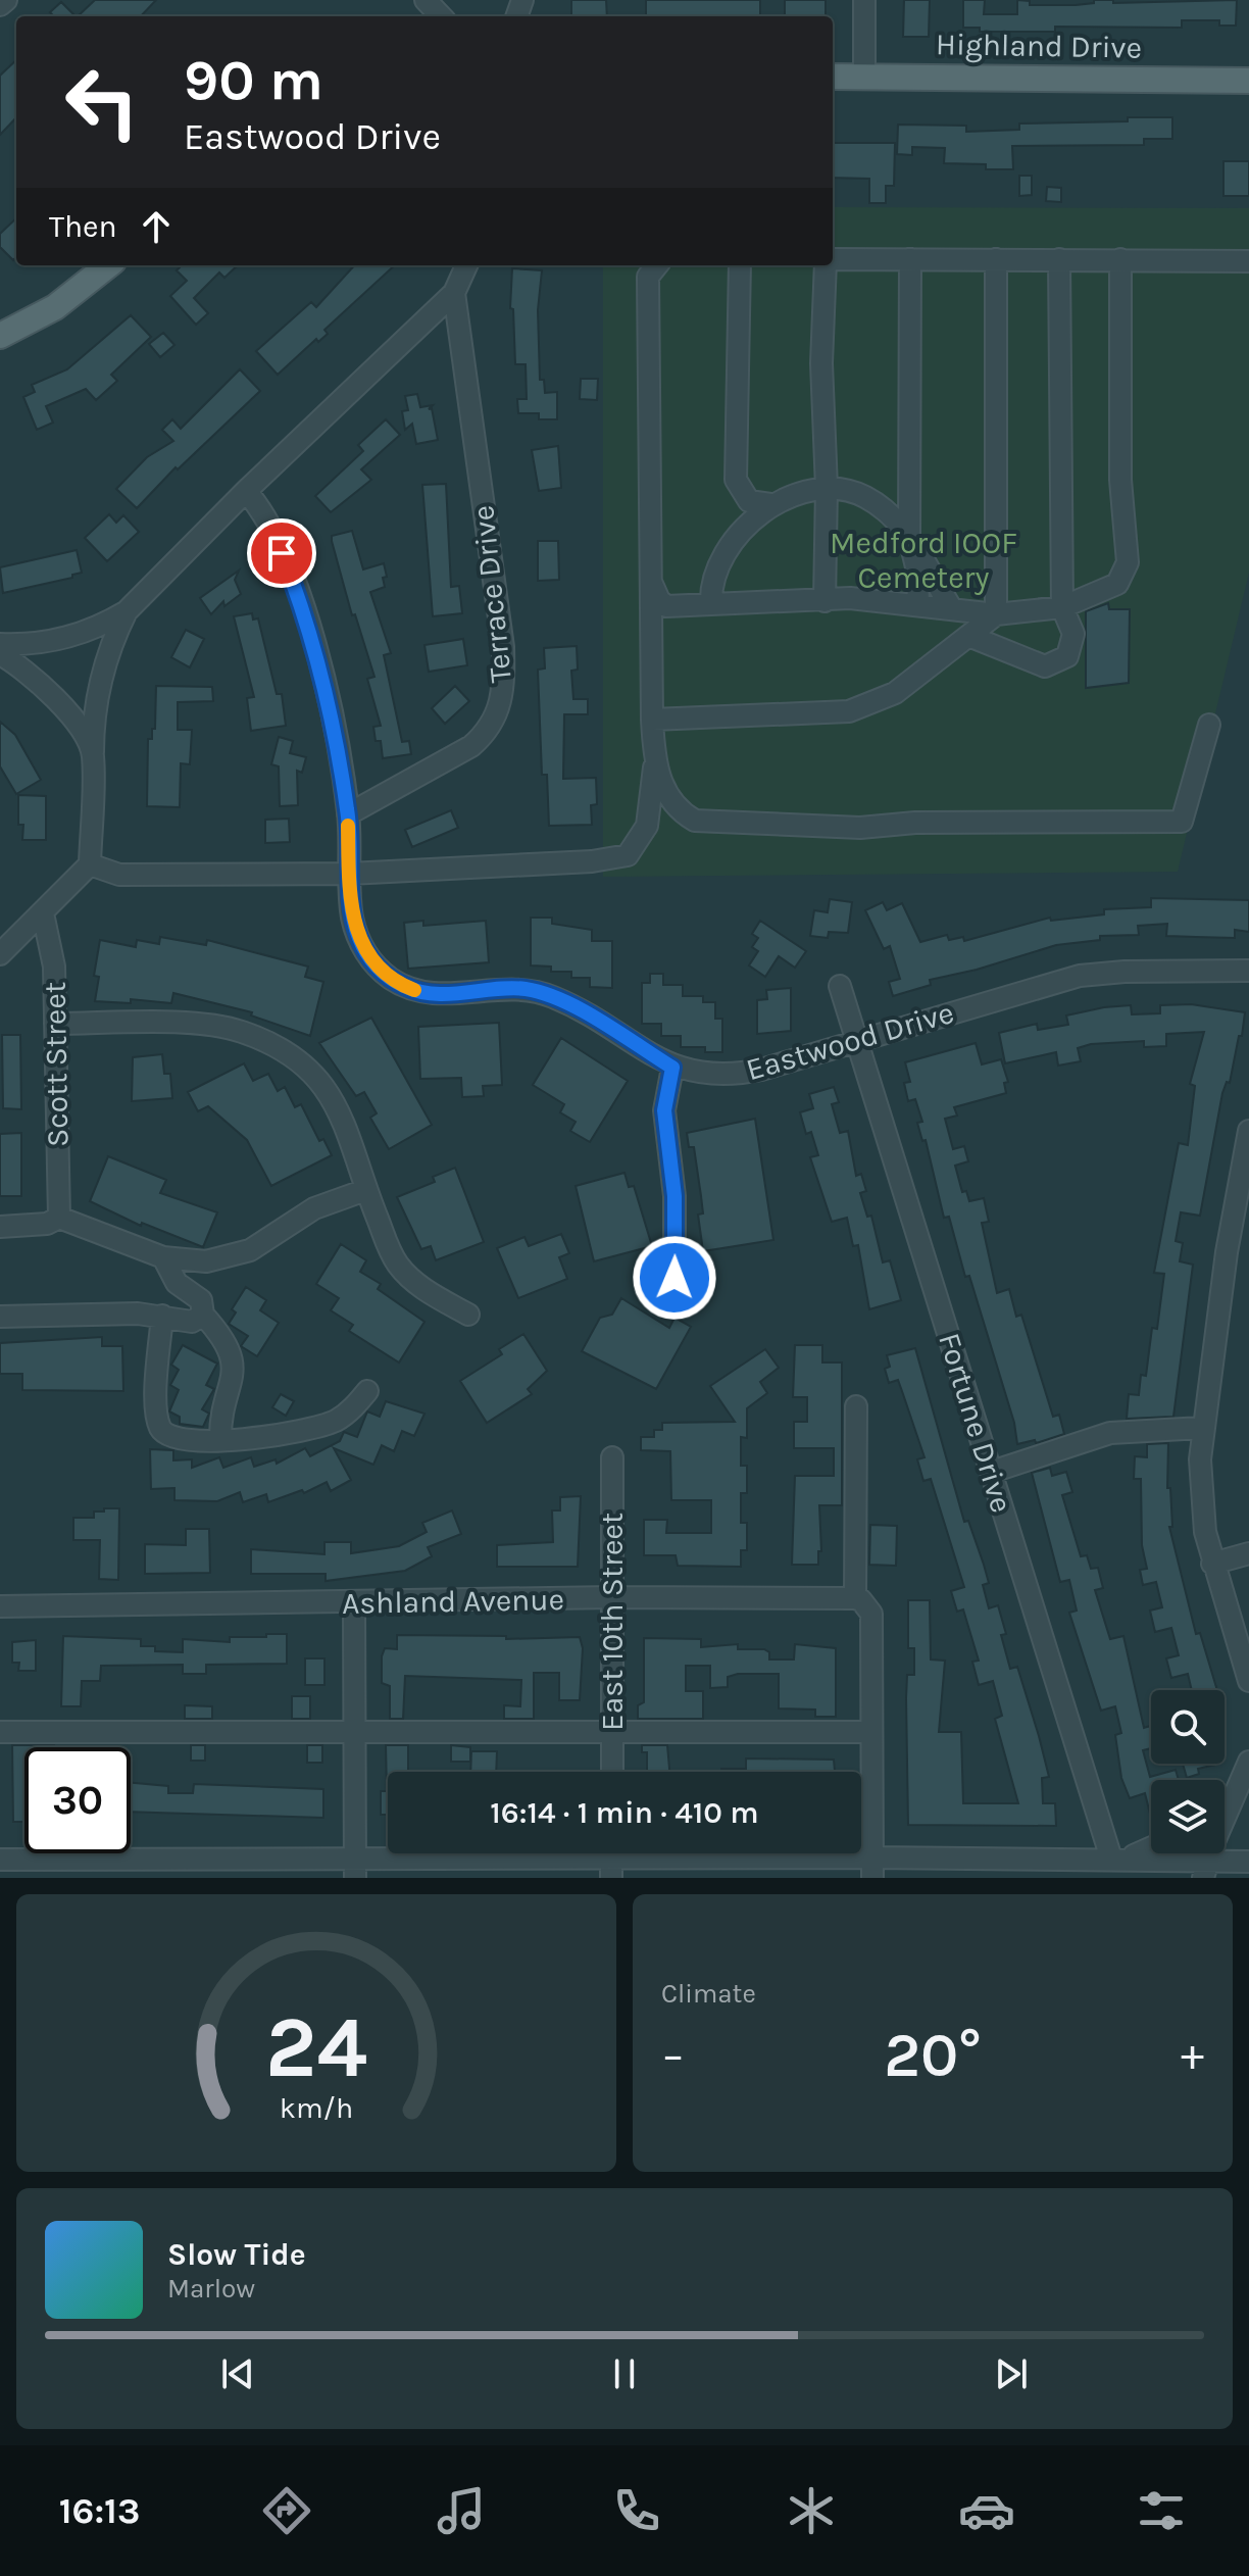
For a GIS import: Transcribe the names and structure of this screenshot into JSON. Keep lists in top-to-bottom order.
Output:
{
  "streets": {
    "main road": ["Highland Drive"],
    "street": [
      "Terrace Drive",
      "Eastwood Drive",
      "Scott Street",
      "Fortune Drive",
      "Ashland Avenue",
      "East 10th Street"
    ]
  },
  "crossings": [
    ["Terrace Drive", "Eastwood Drive"],
    ["Eastwood Drive", "Fortune Drive"],
    ["Ashland Avenue", "East 10th Street"]
  ],
  "parks": ["Medford IOOF Cemetery"],
  "page": {
    "turn": ["90 m", "Eastwood Drive"],
    "then": "Then",
    "limit": "30",
    "trip": "16:14 · 1 min · 410 m",
    "tile": "Climate",
    "heat": ["−", "20°", "+"],
    "song": ["Slow Tide", "Marlow"],
    "tabs": "16:13",
    "gauge": ["24", "km/h"]
  }
}
